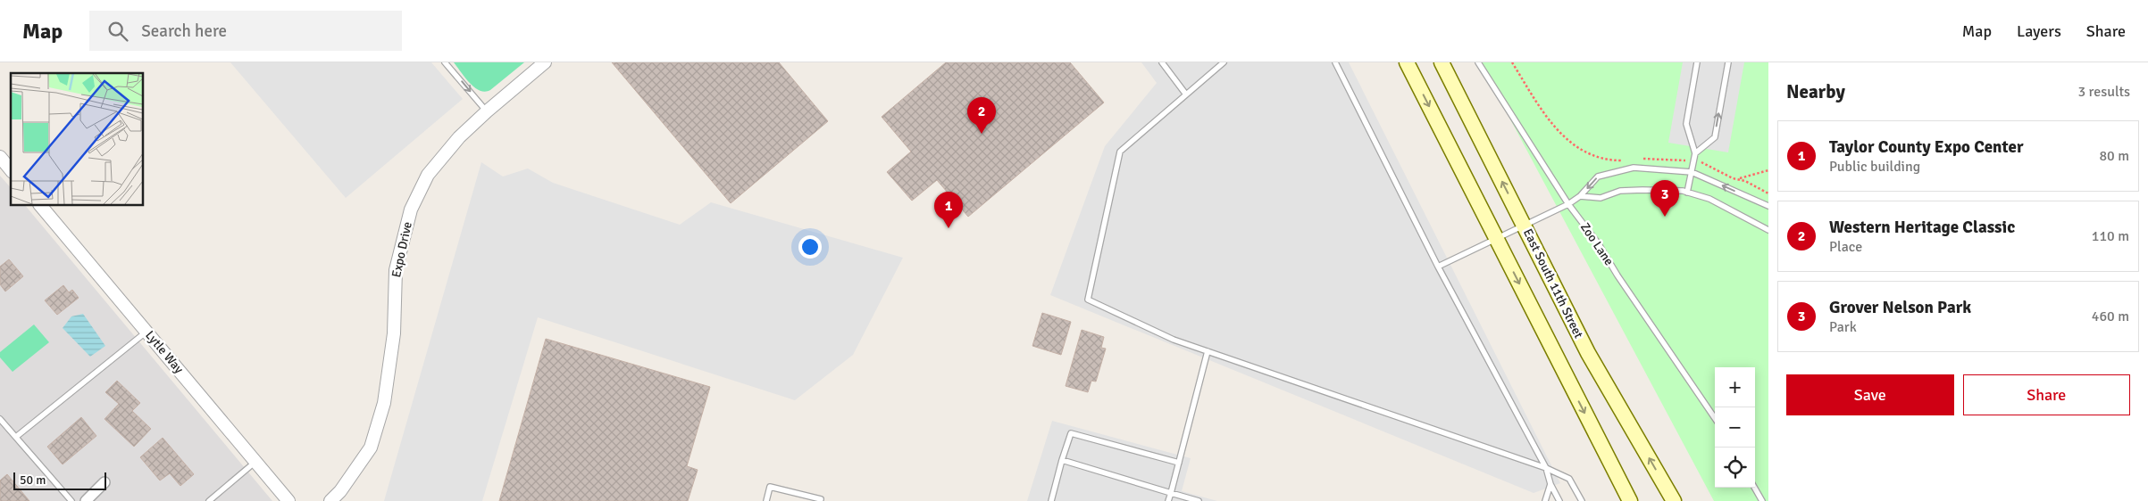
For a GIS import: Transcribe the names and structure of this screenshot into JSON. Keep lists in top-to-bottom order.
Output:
{
  "streets": {
    "main road": ["East South 11th Street"],
    "street": ["Expo Drive", "Lytle Way"],
    "lane": ["Zoo Lane"]
  },
  "scale_bar": "50 m",
  "page": {
    "header": "Map",
    "search": "Search here",
    "nav": ["Map", "Layers", "Share"],
    "heading": ["Nearby", "3 results"],
    "pins": ["2", "3", "1"],
    "list": [
      {
        "mark": "1",
        "name": "Taylor County Expo Center",
        "note": "Public building",
        "value": "80 m"
      },
      {
        "mark": "2",
        "name": "Western Heritage Classic",
        "note": "Place",
        "value": "110 m"
      },
      {
        "mark": "3",
        "name": "Grover Nelson Park",
        "note": "Park",
        "value": "460 m"
      }
    ],
    "buttons": ["Save", "Share"],
    "map_buttons": ["+", "−"],
    "scale": "50 m"
  }
}
